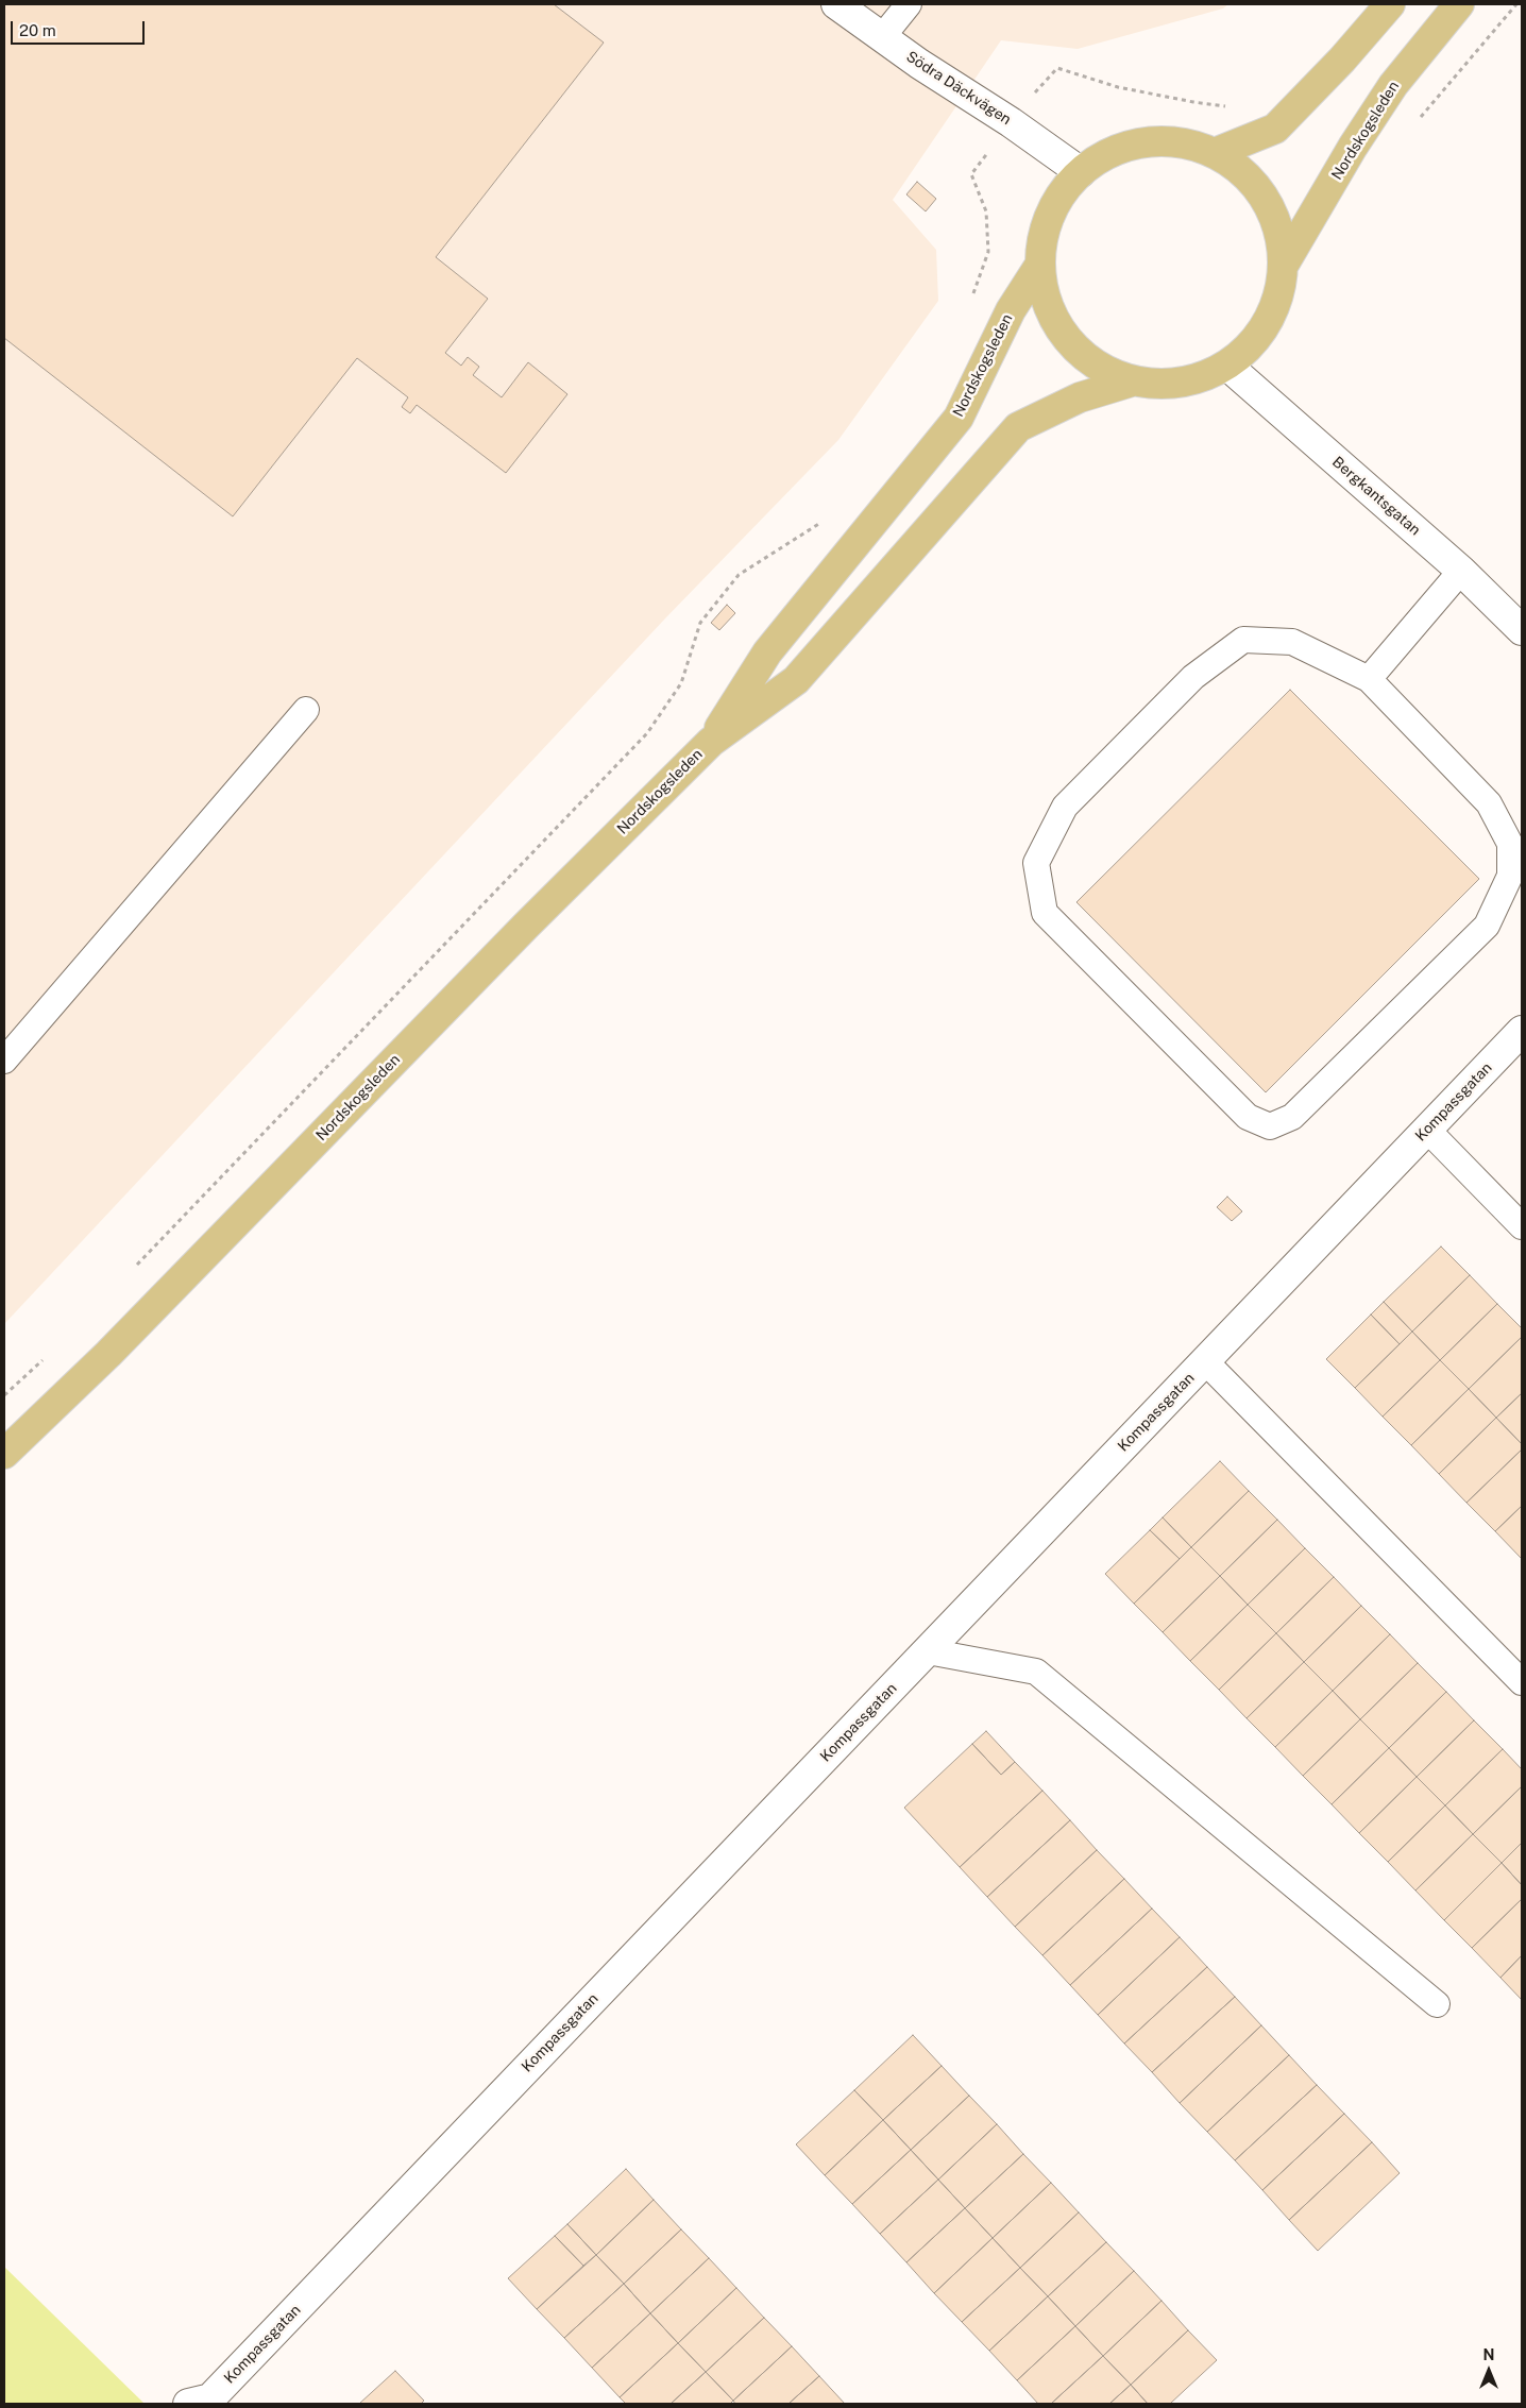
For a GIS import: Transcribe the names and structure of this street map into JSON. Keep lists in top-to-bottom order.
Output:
{
  "streets": {
    "main road": ["Nordskogsleden"],
    "street": ["Södra Däckvägen", "Bergkantsgatan", "Kompassgatan"]
  },
  "scale_bar": "20 m",
  "north": "top"
}
